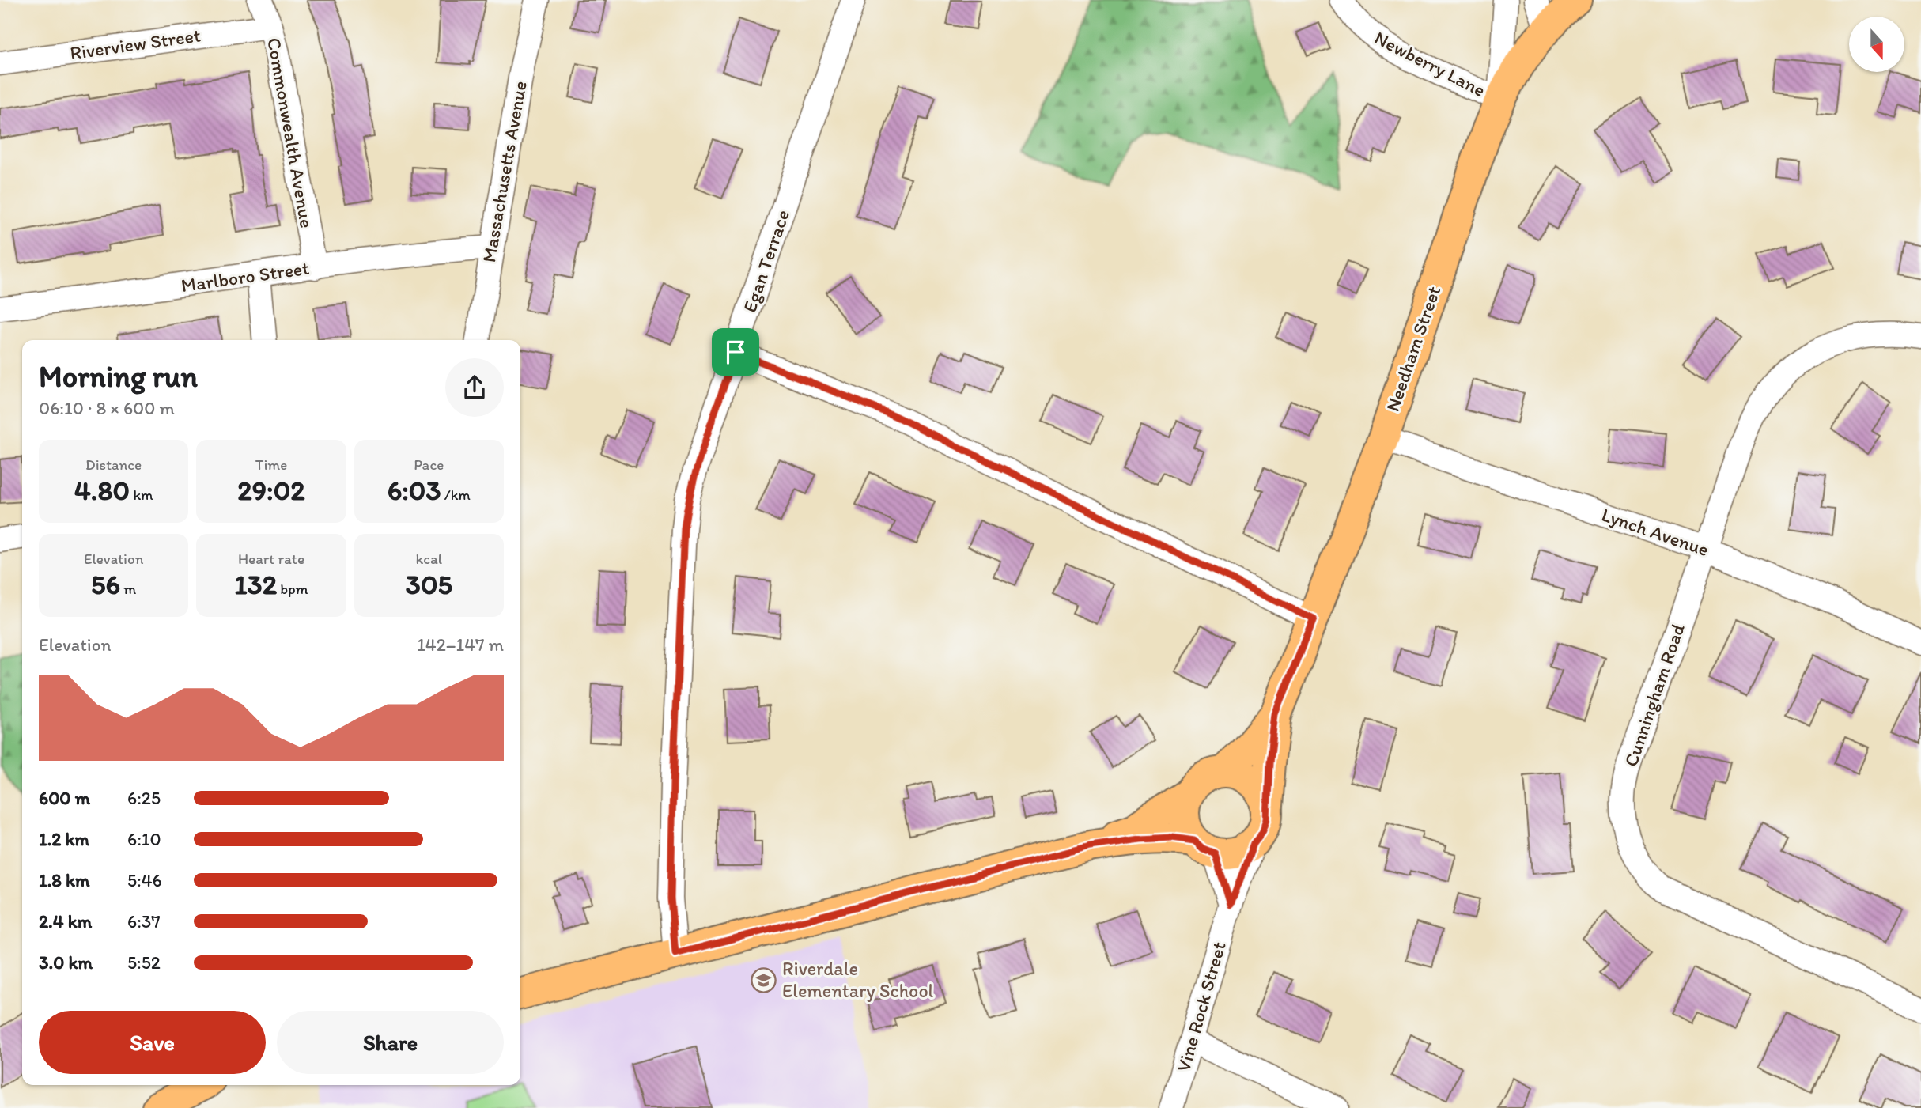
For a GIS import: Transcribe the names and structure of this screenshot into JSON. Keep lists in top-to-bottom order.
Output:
{
  "streets": {
    "main road": ["Needham Street"],
    "street": [
      "Riverview Street",
      "Newberry Lane",
      "Commonwealth Avenue",
      "Massachusetts Avenue",
      "Egan Terrace",
      "Marlboro Street",
      "Lynch Avenue",
      "Cunningham Road",
      "Vine Rock Street"
    ]
  },
  "crossings": [
    ["Riverview Street", "Commonwealth Avenue"],
    ["Newberry Lane", "Needham Street"],
    ["Commonwealth Avenue", "Marlboro Street"],
    ["Massachusetts Avenue", "Marlboro Street"],
    ["Needham Street", "Lynch Avenue"],
    ["Needham Street", "Vine Rock Street"],
    ["Lynch Avenue", "Cunningham Road"]
  ],
  "places": {
    "school or university": ["Riverdale Elementary School"]
  },
  "north": "bottom",
  "page": {
    "heading": ["Morning run", "06:10 · 8 × 600 m"],
    "stats": [
      ["Distance", "4.80 km"],
      ["Time", "29:02"],
      ["Pace", "6:03 /km"],
      ["Elevation", "56 m"],
      ["Heart rate", "132 bpm"],
      ["kcal", "305"]
    ],
    "chart": ["Elevation", "142–147 m"],
    "list": [
      {
        "name": "600 m",
        "note": "6:25"
      },
      {
        "name": "1.2 km",
        "note": "6:10"
      },
      {
        "name": "1.8 km",
        "note": "5:46"
      },
      {
        "name": "2.4 km",
        "note": "6:37"
      },
      {
        "name": "3.0 km",
        "note": "5:52"
      }
    ],
    "buttons": ["Save", "Share"]
  }
}
